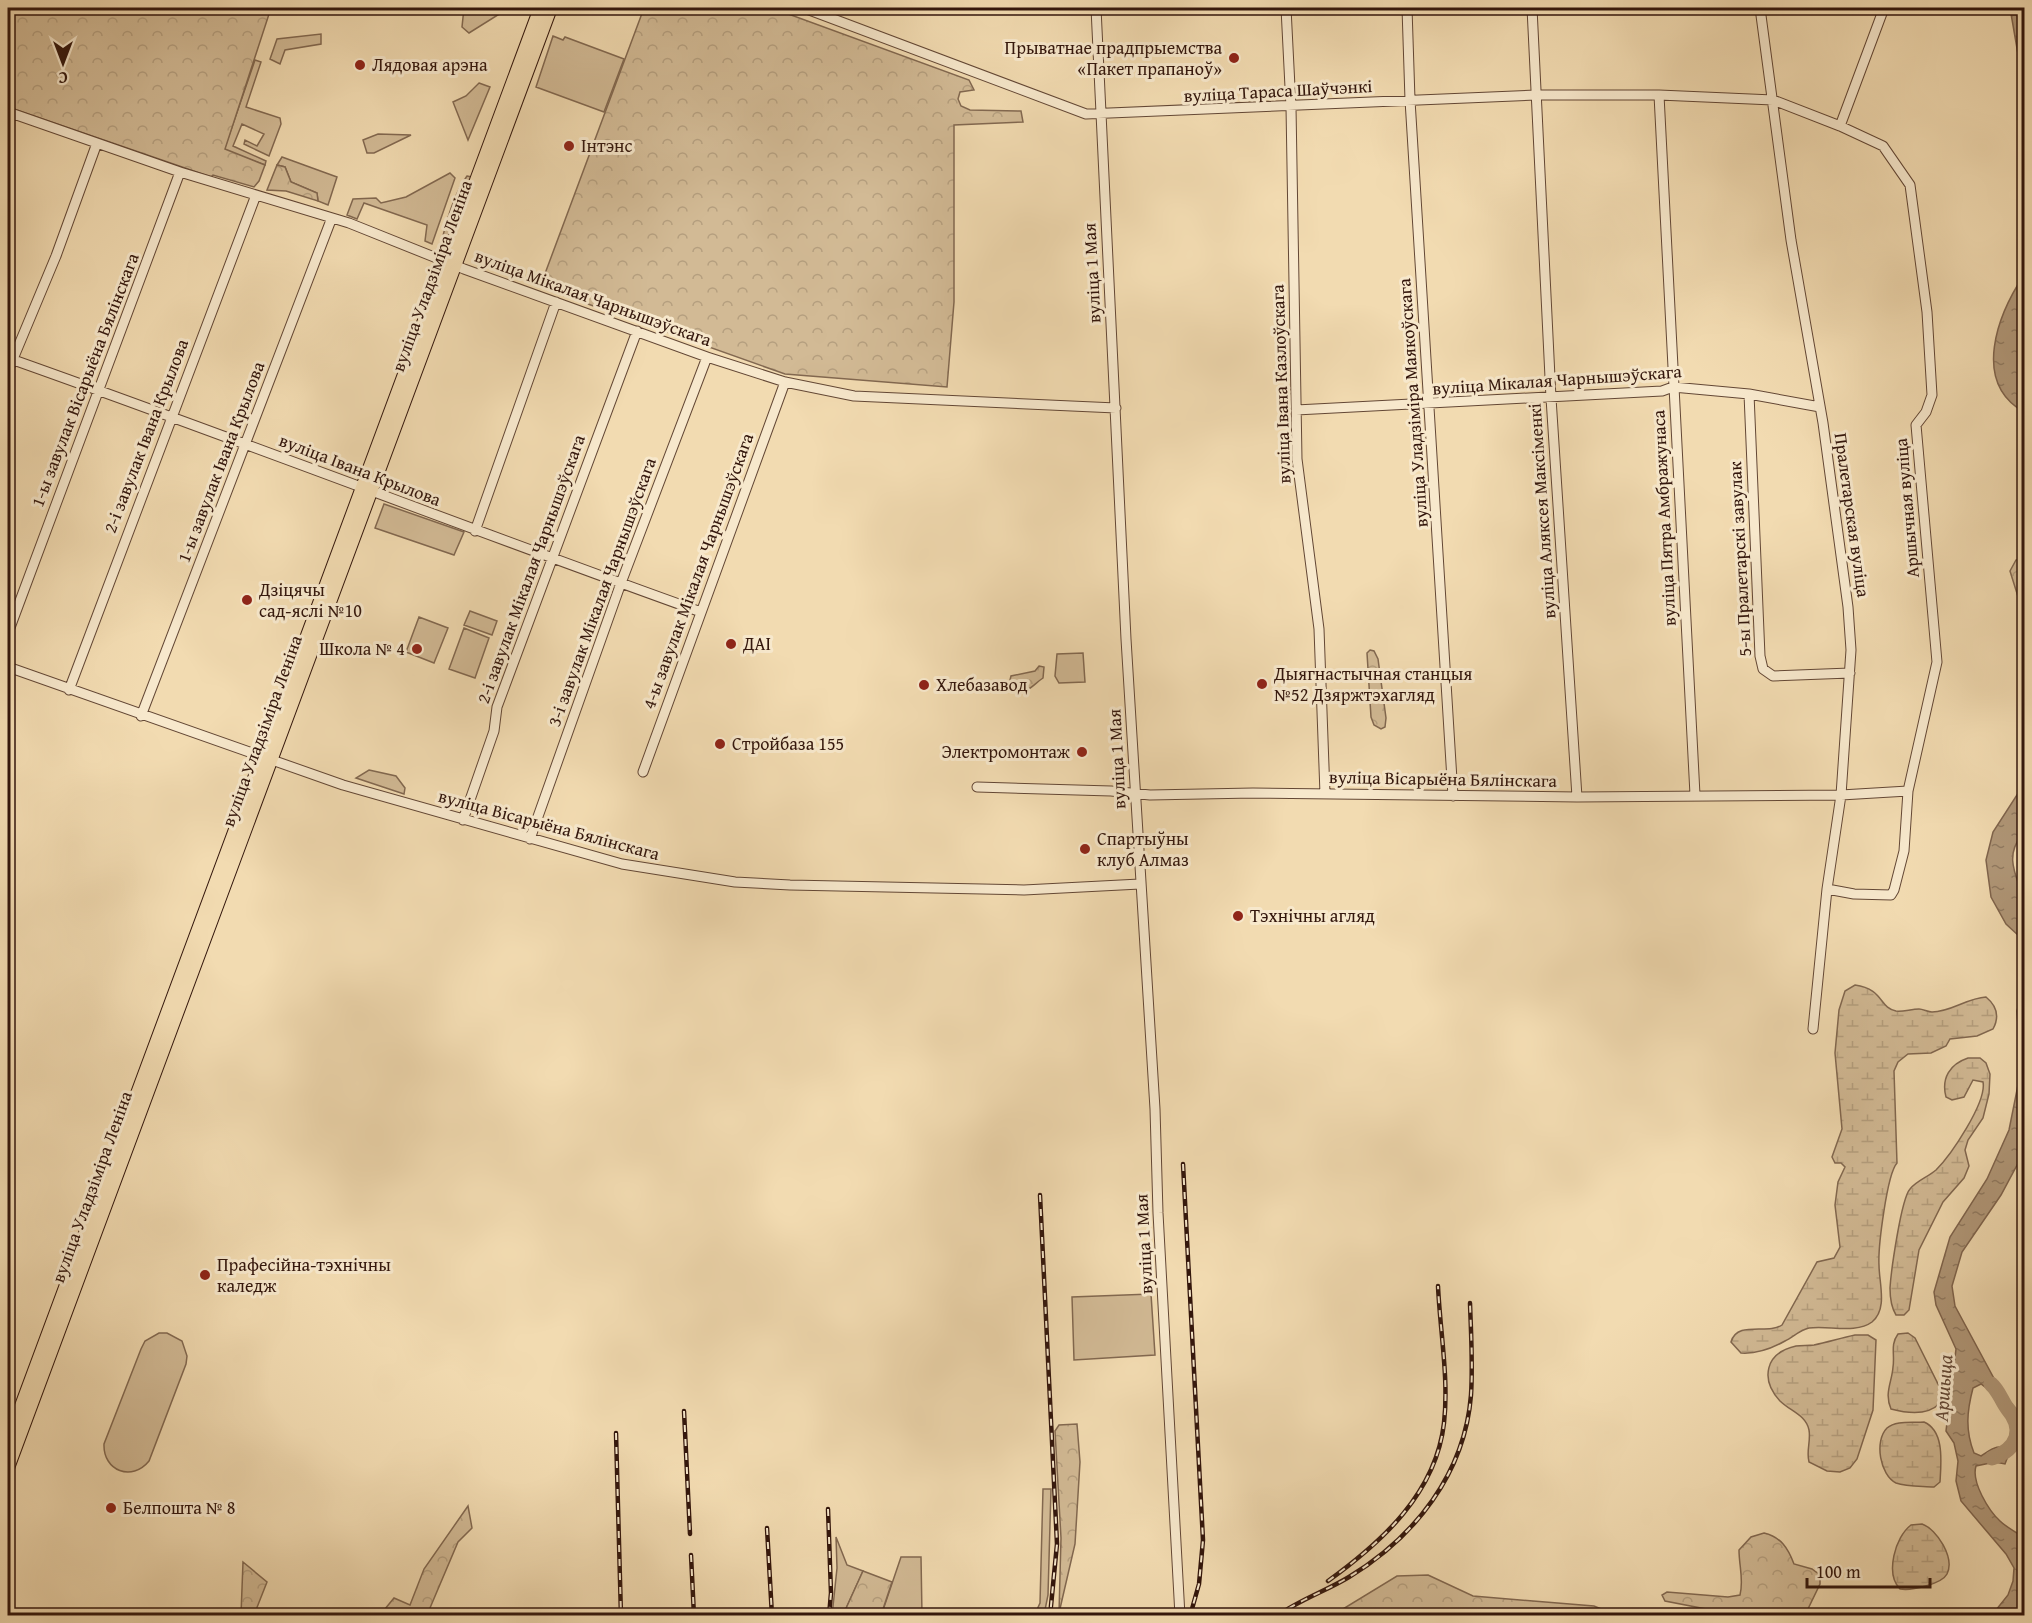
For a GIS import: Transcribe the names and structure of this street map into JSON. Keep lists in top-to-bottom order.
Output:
{
  "streets": {
    "main road": ["вуліца Уладзіміра Леніна"],
    "street": [
      "вуліца Тараса Шаўчэнкі",
      "вуліца 1 Мая",
      "вуліца Мікалая Чарнышэўскага",
      "1-ы завулак Вісарыёна Бялінскага",
      "вуліца Івана Казлоўскага",
      "вуліца Уладзіміра Маякоўскага",
      "2-і завулак Івана Крылова",
      "1-ы завулак Івана Крылова",
      "вуліца Івана Крылова",
      "Аршычная вуліца",
      "вуліца Аляксея Максіменкі",
      "Пралетарская вуліца",
      "вуліца Пятра Амбражунаса",
      "5-ы Пралетарскі завулак",
      "2-і завулак Мікалая Чарнышэўскага",
      "4-ы завулак Мікалая Чарнышэўскага",
      "3-і завулак Мікалая Чарнышэўскага",
      "вуліца Вісарыёна Бялінскага"
    ]
  },
  "crossings": [
    ["вуліца Тараса Шаўчэнкі", "вуліца 1 Мая"],
    ["вуліца Тараса Шаўчэнкі", "вуліца Івана Казлоўскага"],
    ["вуліца Тараса Шаўчэнкі", "вуліца Уладзіміра Маякоўскага"],
    ["вуліца Тараса Шаўчэнкі", "Аршычная вуліца"],
    ["вуліца Тараса Шаўчэнкі", "вуліца Аляксея Максіменкі"],
    ["вуліца Тараса Шаўчэнкі", "Пралетарская вуліца"],
    ["вуліца Тараса Шаўчэнкі", "вуліца Пятра Амбражунаса"],
    ["вуліца 1 Мая", "вуліца Мікалая Чарнышэўскага"],
    ["вуліца 1 Мая", "вуліца Вісарыёна Бялінскага"],
    ["вуліца Уладзіміра Леніна", "вуліца Мікалая Чарнышэўскага"],
    ["вуліца Уладзіміра Леніна", "вуліца Івана Крылова"],
    ["вуліца Уладзіміра Леніна", "вуліца Вісарыёна Бялінскага"],
    ["вуліца Мікалая Чарнышэўскага", "1-ы завулак Вісарыёна Бялінскага"],
    ["вуліца Мікалая Чарнышэўскага", "вуліца Івана Казлоўскага"],
    ["вуліца Мікалая Чарнышэўскага", "вуліца Уладзіміра Маякоўскага"],
    ["вуліца Мікалая Чарнышэўскага", "2-і завулак Івана Крылова"],
    ["вуліца Мікалая Чарнышэўскага", "1-ы завулак Івана Крылова"],
    ["вуліца Мікалая Чарнышэўскага", "вуліца Аляксея Максіменкі"],
    ["вуліца Мікалая Чарнышэўскага", "Пралетарская вуліца"],
    ["вуліца Мікалая Чарнышэўскага", "вуліца Пятра Амбражунаса"],
    ["вуліца Мікалая Чарнышэўскага", "5-ы Пралетарскі завулак"],
    ["вуліца Мікалая Чарнышэўскага", "2-і завулак Мікалая Чарнышэўскага"],
    ["вуліца Мікалая Чарнышэўскага", "4-ы завулак Мікалая Чарнышэўскага"],
    ["вуліца Мікалая Чарнышэўскага", "3-і завулак Мікалая Чарнышэўскага"],
    ["1-ы завулак Вісарыёна Бялінскага", "вуліца Івана Крылова"],
    ["вуліца Івана Казлоўскага", "вуліца Вісарыёна Бялінскага"],
    ["вуліца Уладзіміра Маякоўскага", "вуліца Вісарыёна Бялінскага"],
    ["2-і завулак Івана Крылова", "вуліца Івана Крылова"],
    ["2-і завулак Івана Крылова", "вуліца Вісарыёна Бялінскага"],
    ["1-ы завулак Івана Крылова", "вуліца Івана Крылова"],
    ["1-ы завулак Івана Крылова", "вуліца Вісарыёна Бялінскага"],
    ["вуліца Івана Крылова", "2-і завулак Мікалая Чарнышэўскага"],
    ["вуліца Івана Крылова", "4-ы завулак Мікалая Чарнышэўскага"],
    ["вуліца Івана Крылова", "3-і завулак Мікалая Чарнышэўскага"],
    ["Аршычная вуліца", "Пралетарская вуліца"],
    ["Аршычная вуліца", "вуліца Вісарыёна Бялінскага"],
    ["вуліца Аляксея Максіменкі", "вуліца Вісарыёна Бялінскага"],
    ["Пралетарская вуліца", "5-ы Пралетарскі завулак"],
    ["Пралетарская вуліца", "вуліца Вісарыёна Бялінскага"],
    ["вуліца Пятра Амбражунаса", "вуліца Вісарыёна Бялінскага"],
    ["2-і завулак Мікалая Чарнышэўскага", "вуліца Вісарыёна Бялінскага"],
    ["3-і завулак Мікалая Чарнышэўскага", "вуліца Вісарыёна Бялінскага"]
  ],
  "water": ["Аршыца"],
  "places": [
    "Прыватнае прадпрыемства «Пакет прапаноў»",
    "Лядовая арэна",
    "Інтэнс",
    "Дзіцячы сад-яслі №10",
    "ДАІ",
    "Школа № 4",
    "Дыягнастычная станцыя №52 Дзяржтэхагляд",
    "Хлебазавод",
    "Стройбаза 155",
    "Электромонтаж",
    "Спартыўны клуб Алмаз",
    "Тэхнічны агляд",
    "Прафесійна-тэхнічны каледж",
    "Белпошта № 8"
  ],
  "scale_bar": "100 m",
  "north": "bottom"
}
